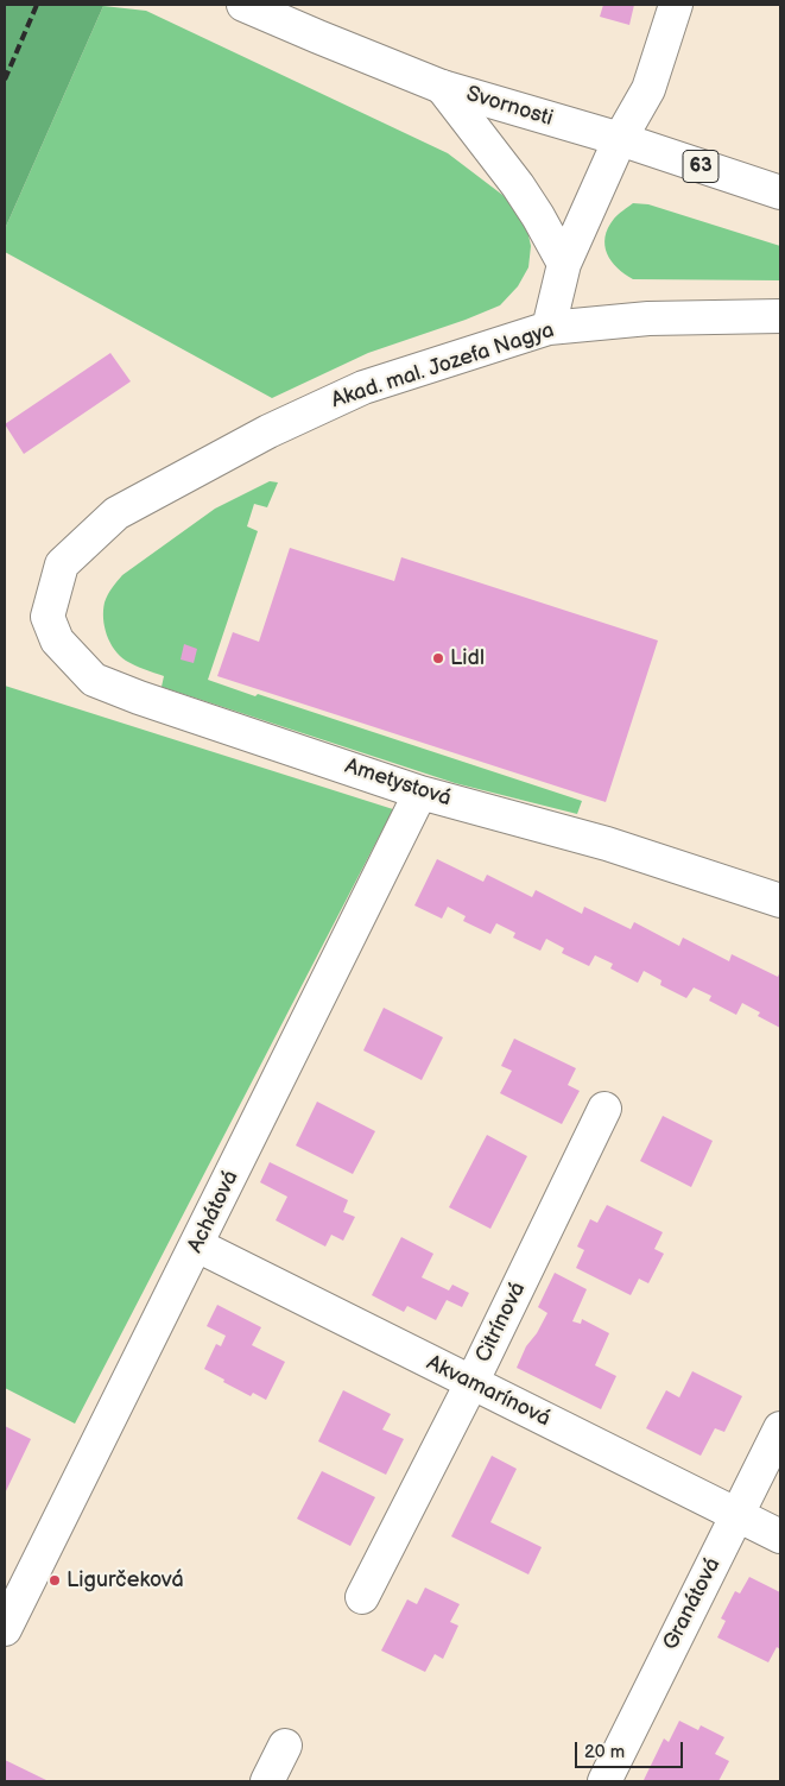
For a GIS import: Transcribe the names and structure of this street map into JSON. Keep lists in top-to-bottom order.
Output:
{
  "streets": {
    "street": [
      "Svornosti",
      "63",
      "Akad. mal. Jozefa Nagya",
      "Ametystová",
      "Achátová",
      "Citrínová",
      "Akvamarínová",
      "Granátová"
    ]
  },
  "crossings": [
    ["Akad. mal. Jozefa Nagya", "Ametystová"],
    ["Ametystová", "Achátová"],
    ["Achátová", "Akvamarínová"],
    ["Citrínová", "Akvamarínová"],
    ["Akvamarínová", "Granátová"]
  ],
  "places": ["Lidl", "Ligurčeková"],
  "scale_bar": "20 m"
}
